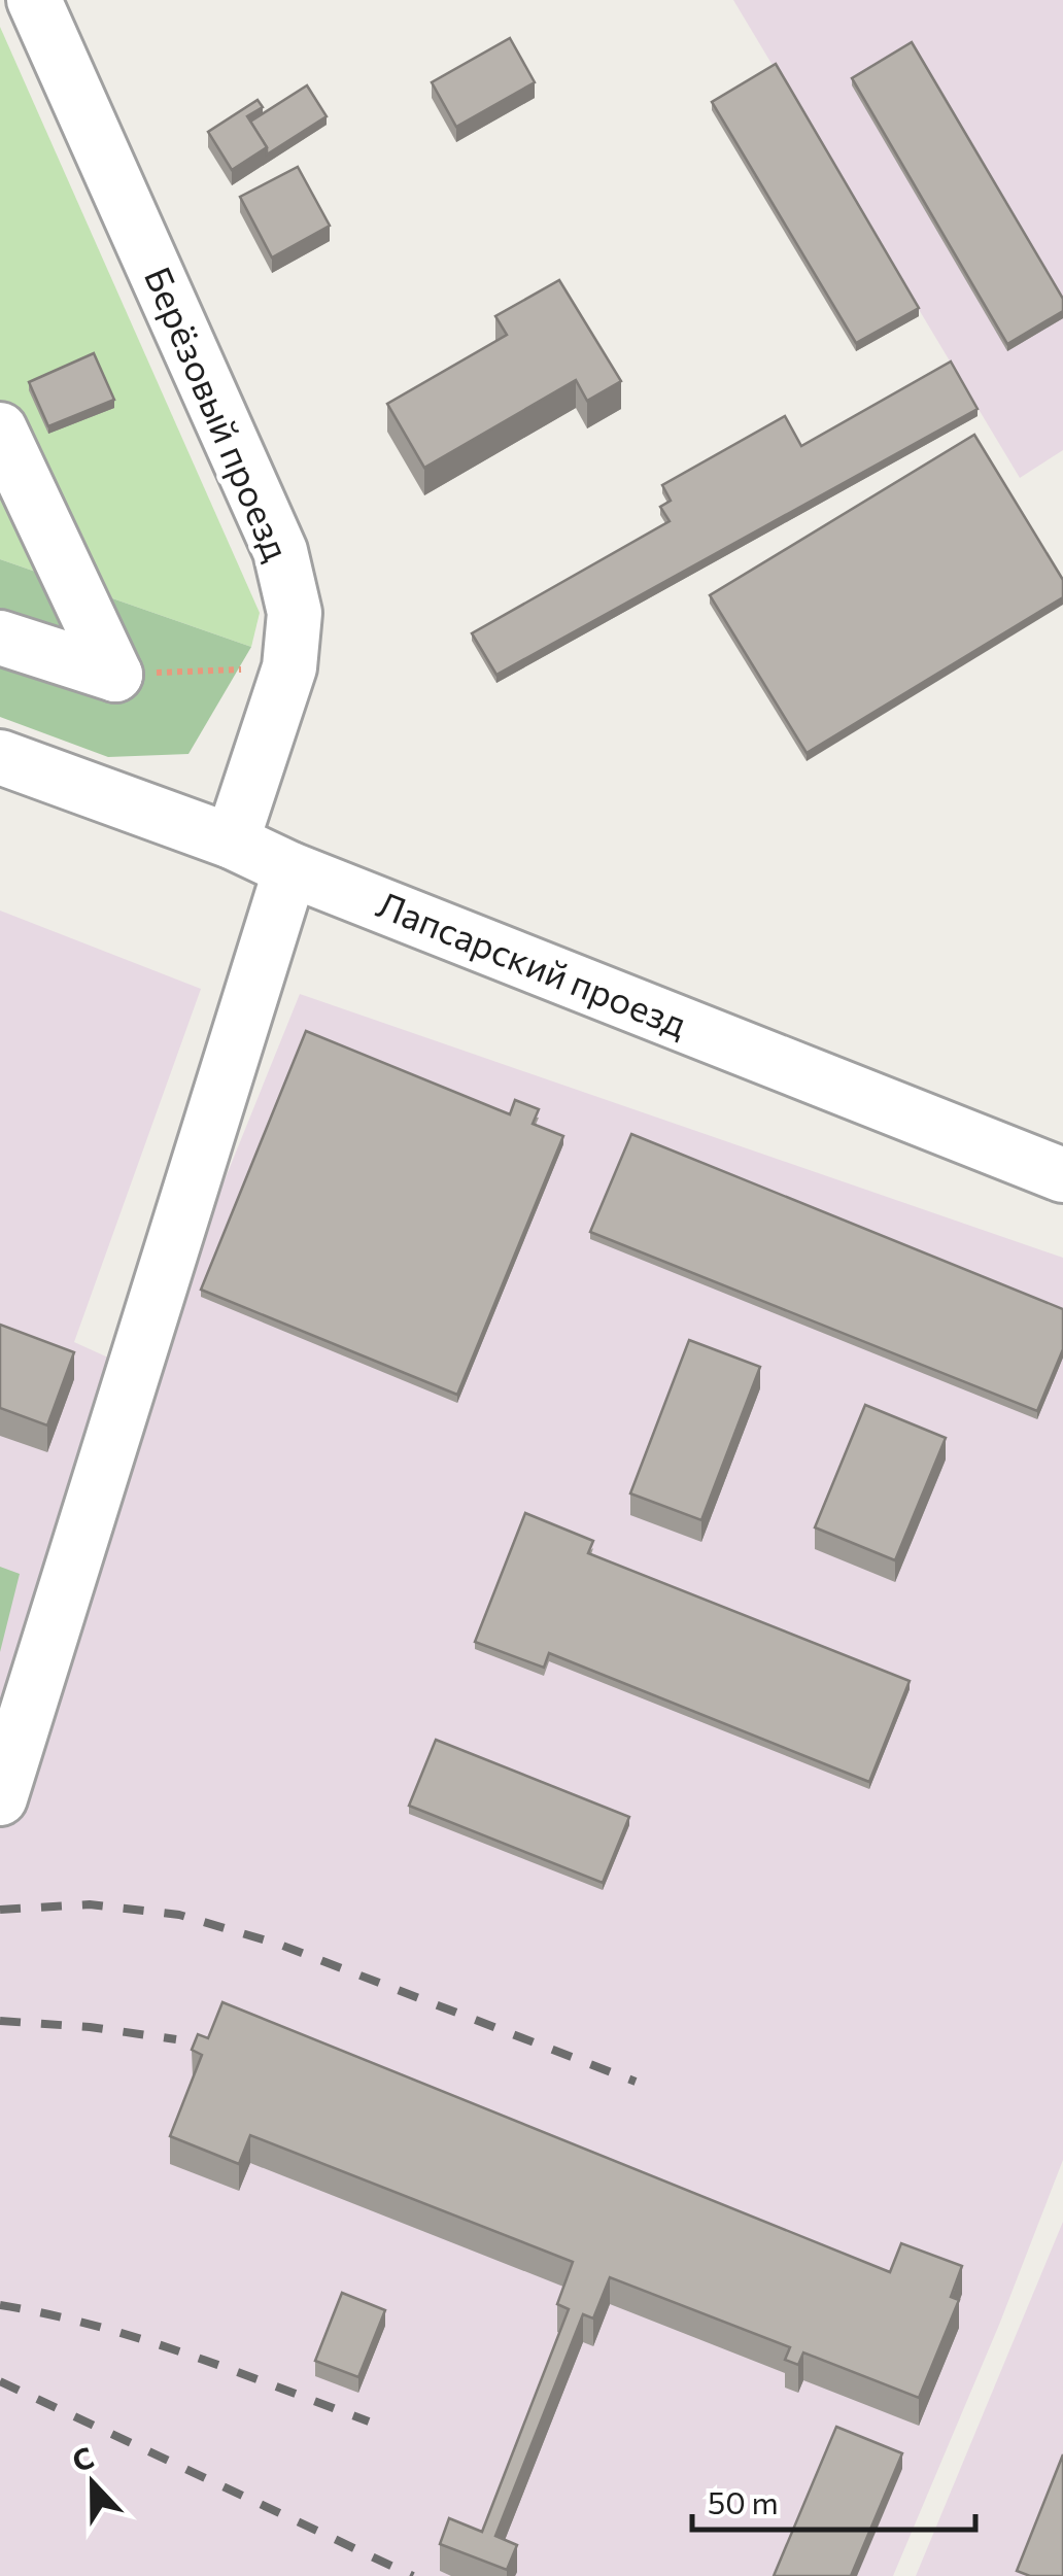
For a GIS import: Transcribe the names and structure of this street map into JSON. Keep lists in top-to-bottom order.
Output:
{
  "streets": {
    "street": ["Берёзовый проезд", "Лапсарский проезд"]
  },
  "crossings": [
    ["Берёзовый проезд", "Лапсарский проезд"]
  ],
  "scale_bar": "50 m",
  "north": "top"
}
